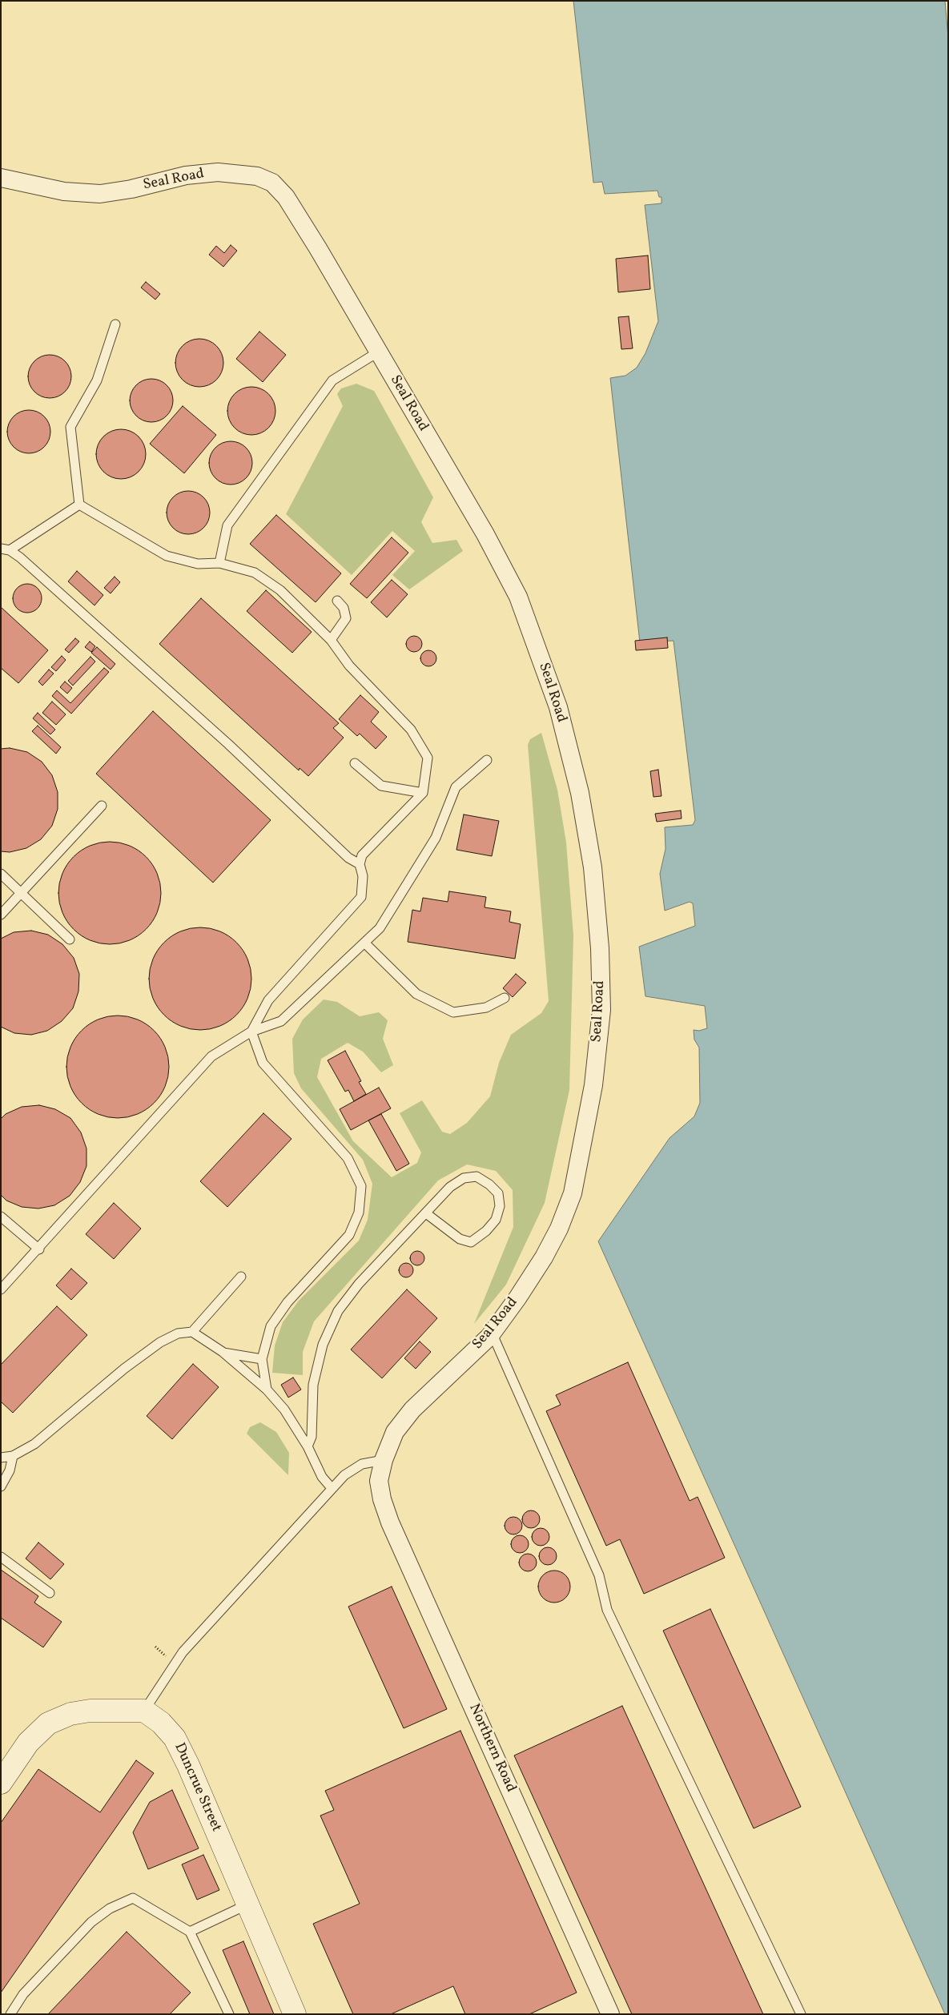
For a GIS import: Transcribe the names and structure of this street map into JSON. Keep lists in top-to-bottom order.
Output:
{
  "streets": {
    "street": ["Seal Road", "Northern Road", "Duncrue Street"]
  },
  "crossings": [
    ["Seal Road", "Northern Road"]
  ]
}
